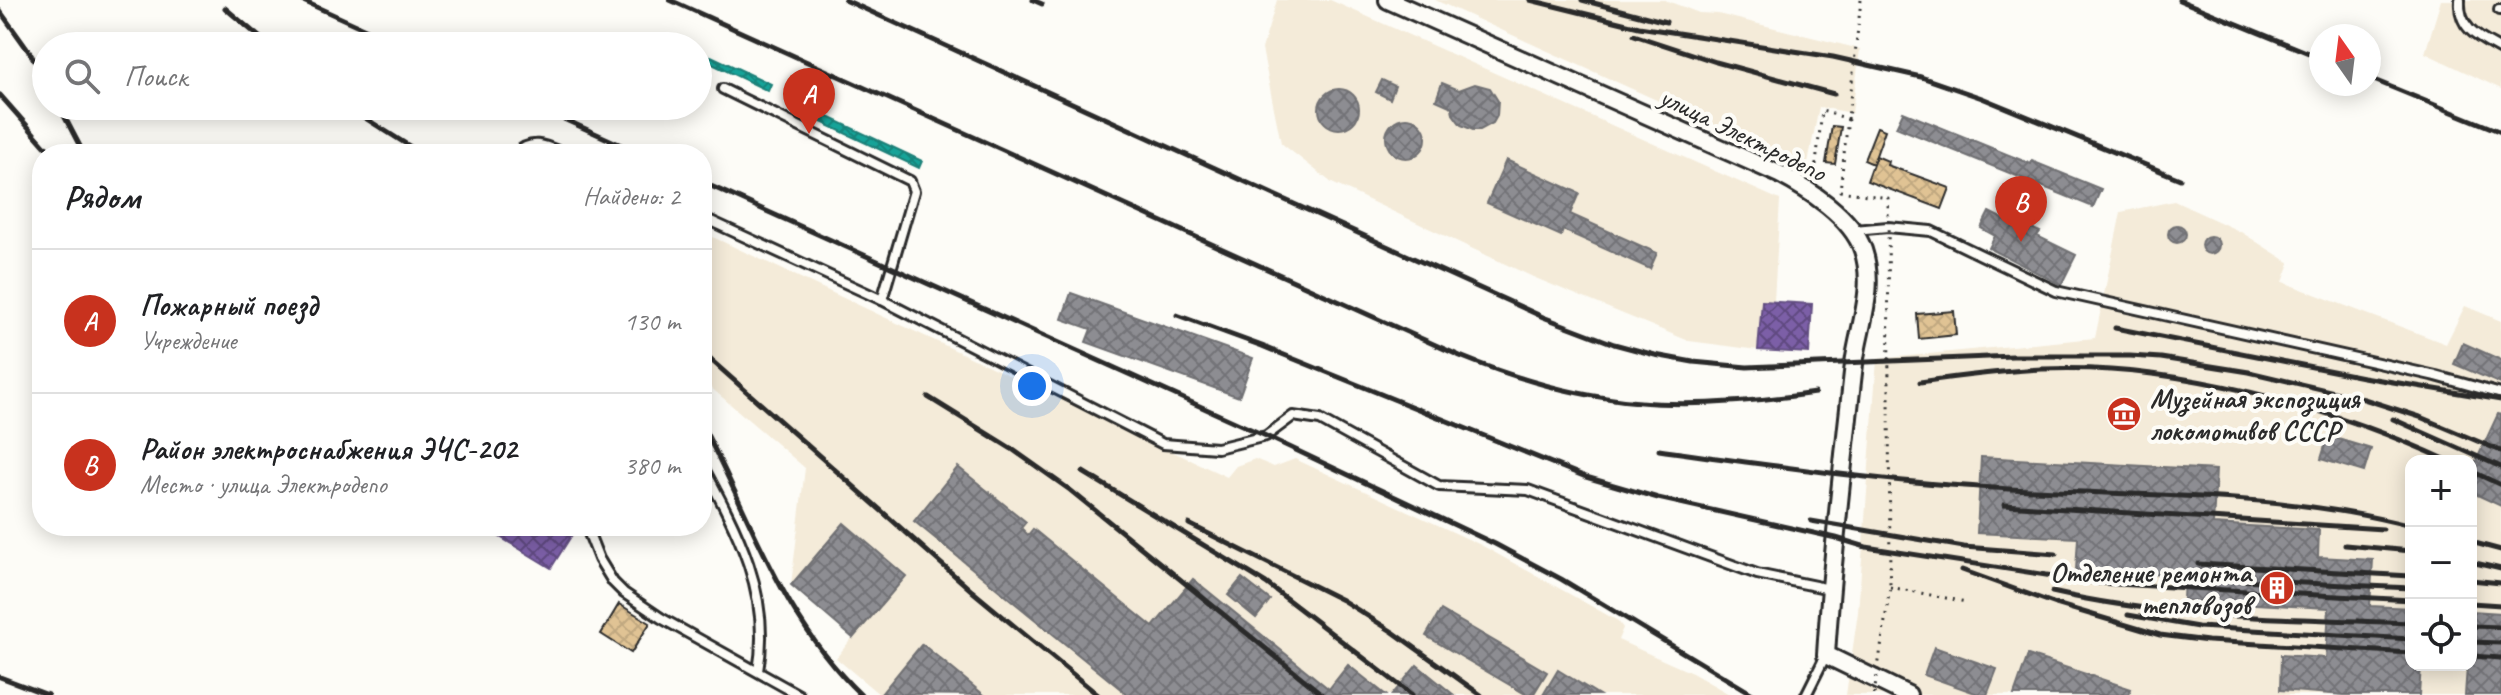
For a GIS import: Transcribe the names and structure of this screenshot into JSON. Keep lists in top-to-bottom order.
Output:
{
  "streets": {
    "street": ["улица Электродепо"]
  },
  "places": {
    "museum": ["Музейная экспозиция локомотивов СССР"],
    "building": ["Отделение ремонта тепловозов"]
  },
  "north": "top",
  "page": {
    "search": "Поиск",
    "pins": ["A", "B"],
    "heading": ["Рядом", "Найдено: 2"],
    "list": [
      {
        "mark": "A",
        "name": "Пожарный поезд",
        "note": "Учреждение",
        "value": "130 m"
      },
      {
        "mark": "B",
        "name": "Район электроснабжения ЭЧС-202",
        "note": "Место · улица Электродепо",
        "value": "380 m"
      }
    ],
    "map_buttons": ["+", "−"]
  }
}
